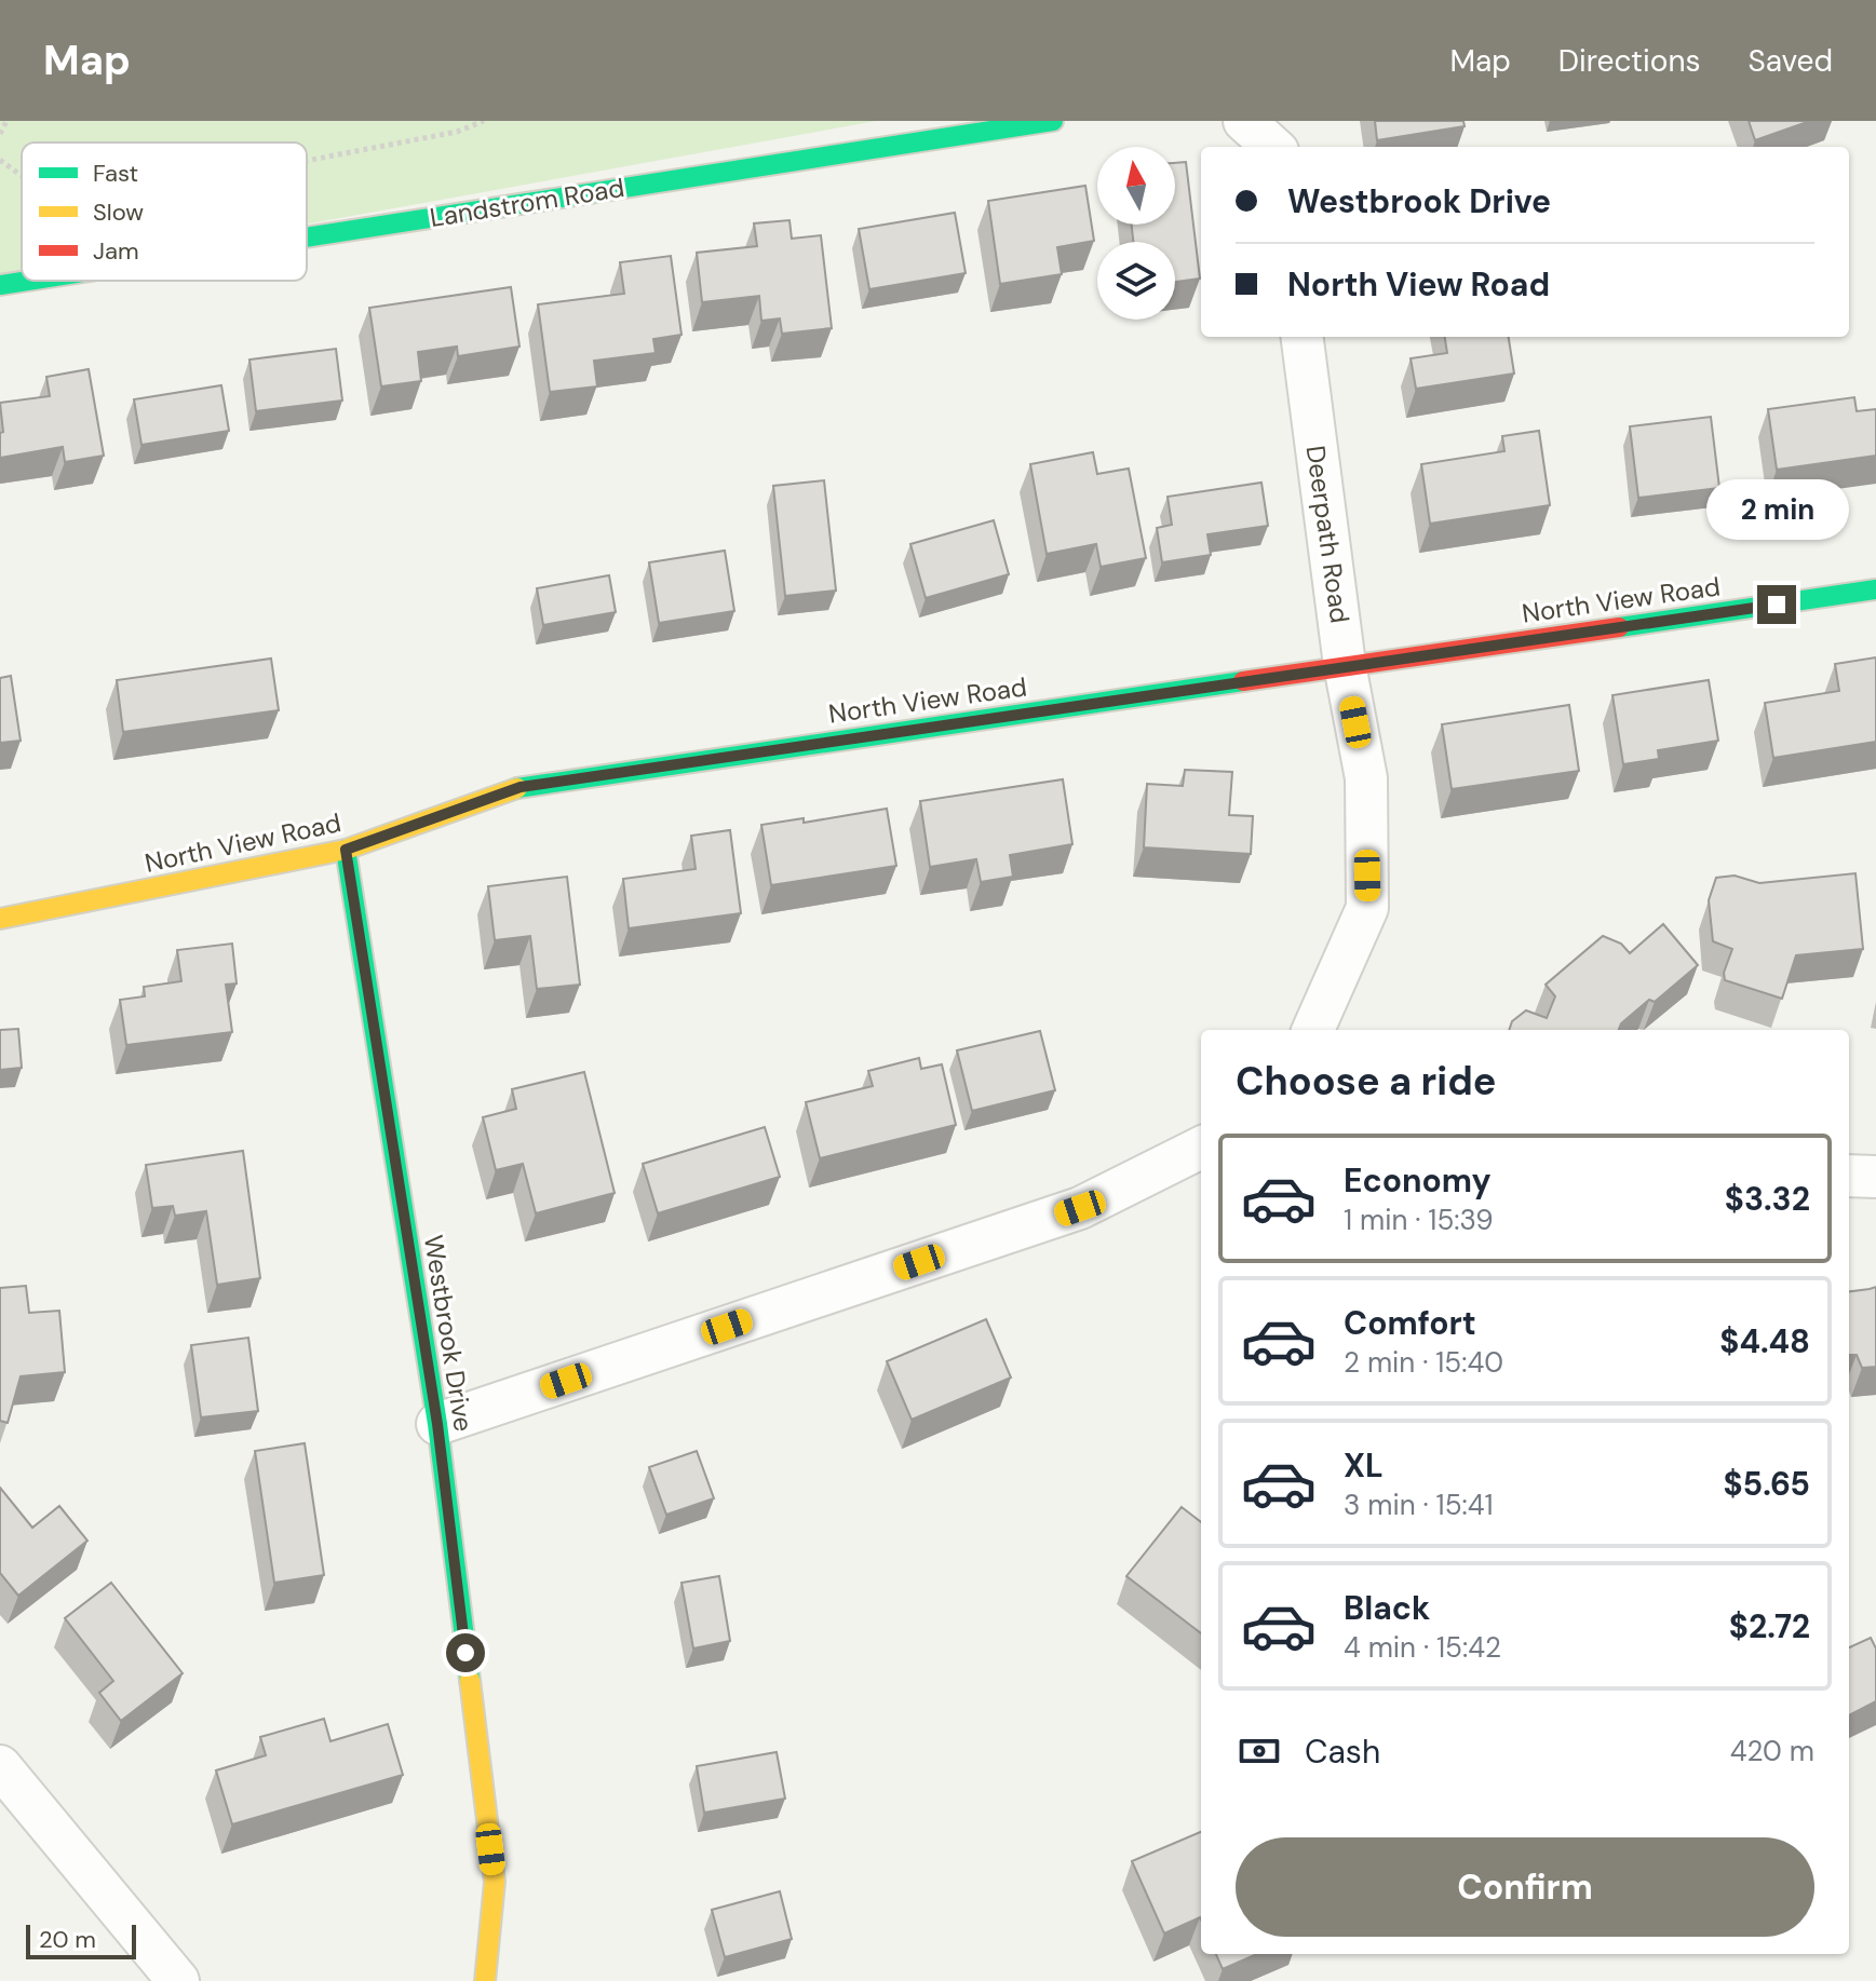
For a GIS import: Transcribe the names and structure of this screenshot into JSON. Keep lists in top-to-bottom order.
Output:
{
  "streets": {
    "street": [
      "Landstrom Road",
      "Deerpath Road",
      "North View Road",
      "Westbrook Drive"
    ]
  },
  "crossings": [
    ["Deerpath Road", "North View Road"],
    ["North View Road", "Westbrook Drive"]
  ],
  "legend": ["Fast", "Slow", "Jam"],
  "scale_bar": "20 m",
  "north": "top",
  "page": {
    "header": "Map",
    "nav": ["Map", "Directions", "Saved"],
    "banner": ["Westbrook Drive", "North View Road"],
    "bubble": "2 min",
    "heading": "Choose a ride",
    "list": [
      {
        "name": "Economy",
        "note": "1 min · 15:39",
        "value": "$3.32"
      },
      {
        "name": "Comfort",
        "note": "2 min · 15:40",
        "value": "$4.48"
      },
      {
        "name": "XL",
        "note": "3 min · 15:41",
        "value": "$5.65"
      },
      {
        "name": "Black",
        "note": "4 min · 15:42",
        "value": "$2.72"
      }
    ],
    "pay": ["Cash", "420 m"],
    "buttons": "Confirm",
    "scale": "20 m"
  }
}
